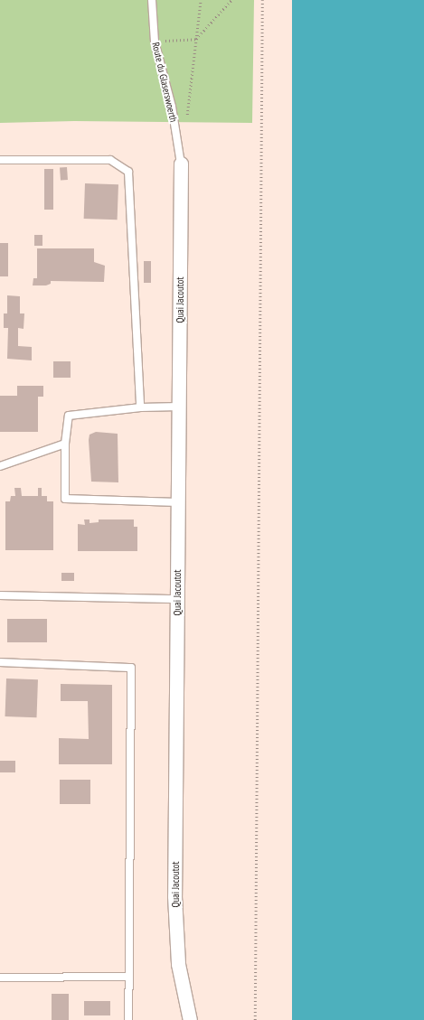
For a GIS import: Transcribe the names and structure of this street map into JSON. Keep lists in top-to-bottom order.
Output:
{
  "streets": {
    "street": ["Quai Jacoutot"],
    "lane": ["Route du Glaserswoerth"]
  },
  "crossings": [
    ["Route du Glaserswoerth", "Quai Jacoutot"]
  ]
}
